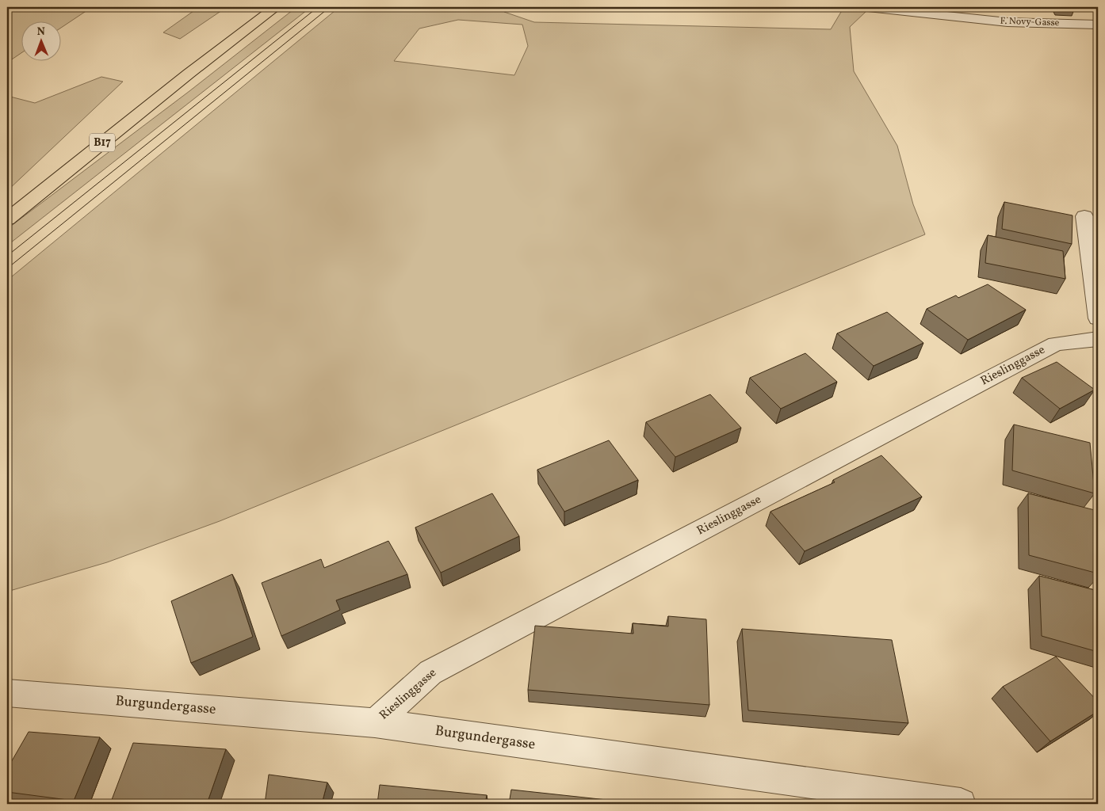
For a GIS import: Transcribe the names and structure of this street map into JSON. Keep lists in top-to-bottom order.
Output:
{
  "streets": {
    "main road": ["B17"],
    "street": ["F. Novy-Gasse", "Rieslinggasse", "Burgundergasse"]
  },
  "crossings": [
    ["Rieslinggasse", "Burgundergasse"]
  ],
  "north": "top"
}
